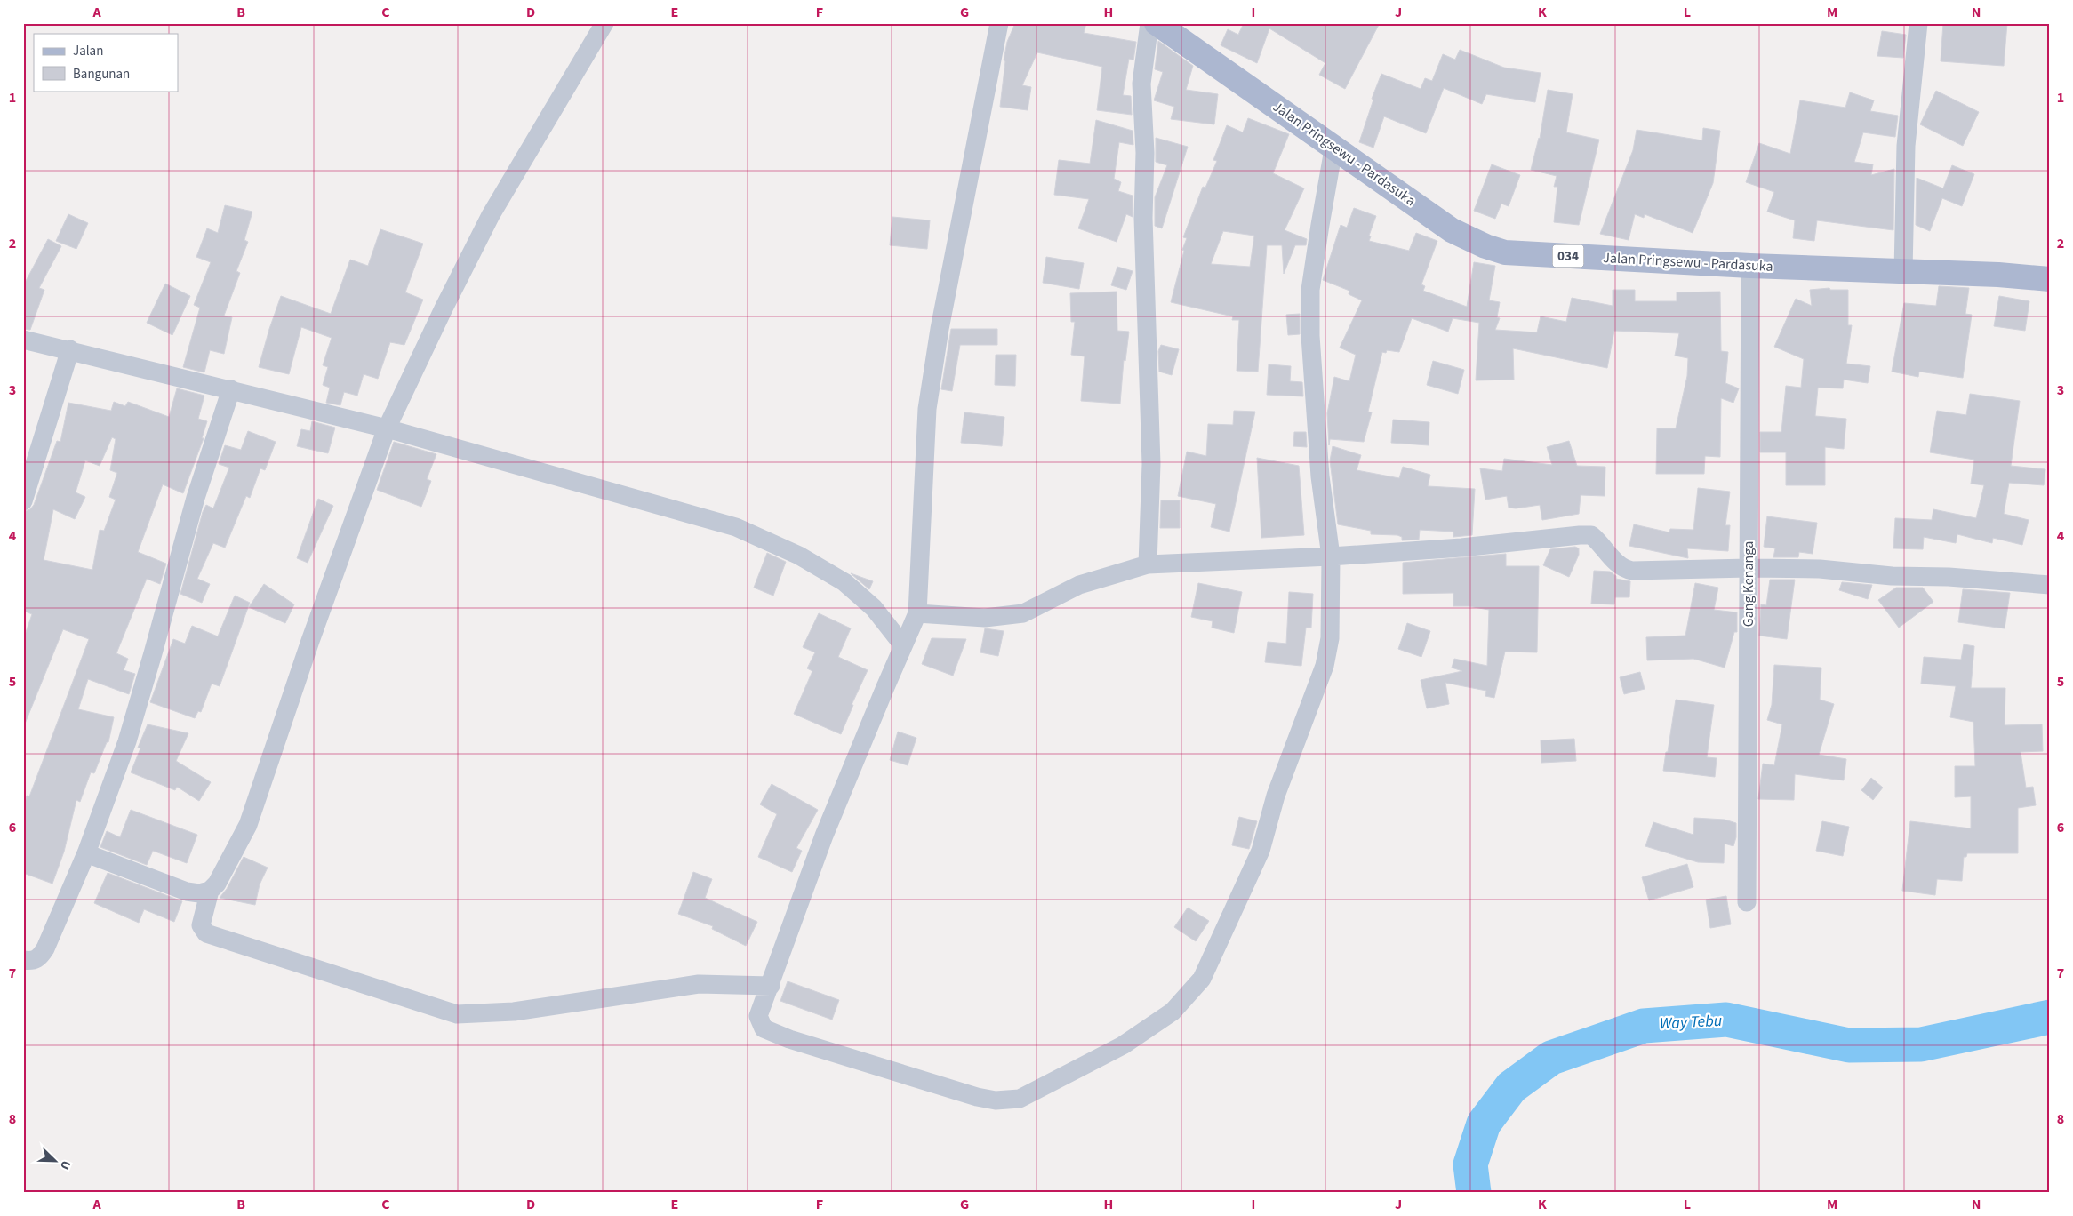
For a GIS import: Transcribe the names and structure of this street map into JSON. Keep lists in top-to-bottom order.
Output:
{
  "streets": {
    "main road": ["Jalan Pringsewu - Pardasuka", "034"],
    "street": ["Gang Kenanga"]
  },
  "crossings": [
    ["Jalan Pringsewu - Pardasuka", "Gang Kenanga"]
  ],
  "water": ["Way Tebu"],
  "legend": ["Jalan", "Bangunan"],
  "north": "bottom right",
  "grid": {
    "columns": [
      "A",
      "B",
      "C",
      "D",
      "E",
      "F",
      "G",
      "H",
      "I",
      "J",
      "K",
      "L",
      "M",
      "N"
    ],
    "rows": [
      "1",
      "2",
      "3",
      "4",
      "5",
      "6",
      "7",
      "8"
    ]
  }
}
